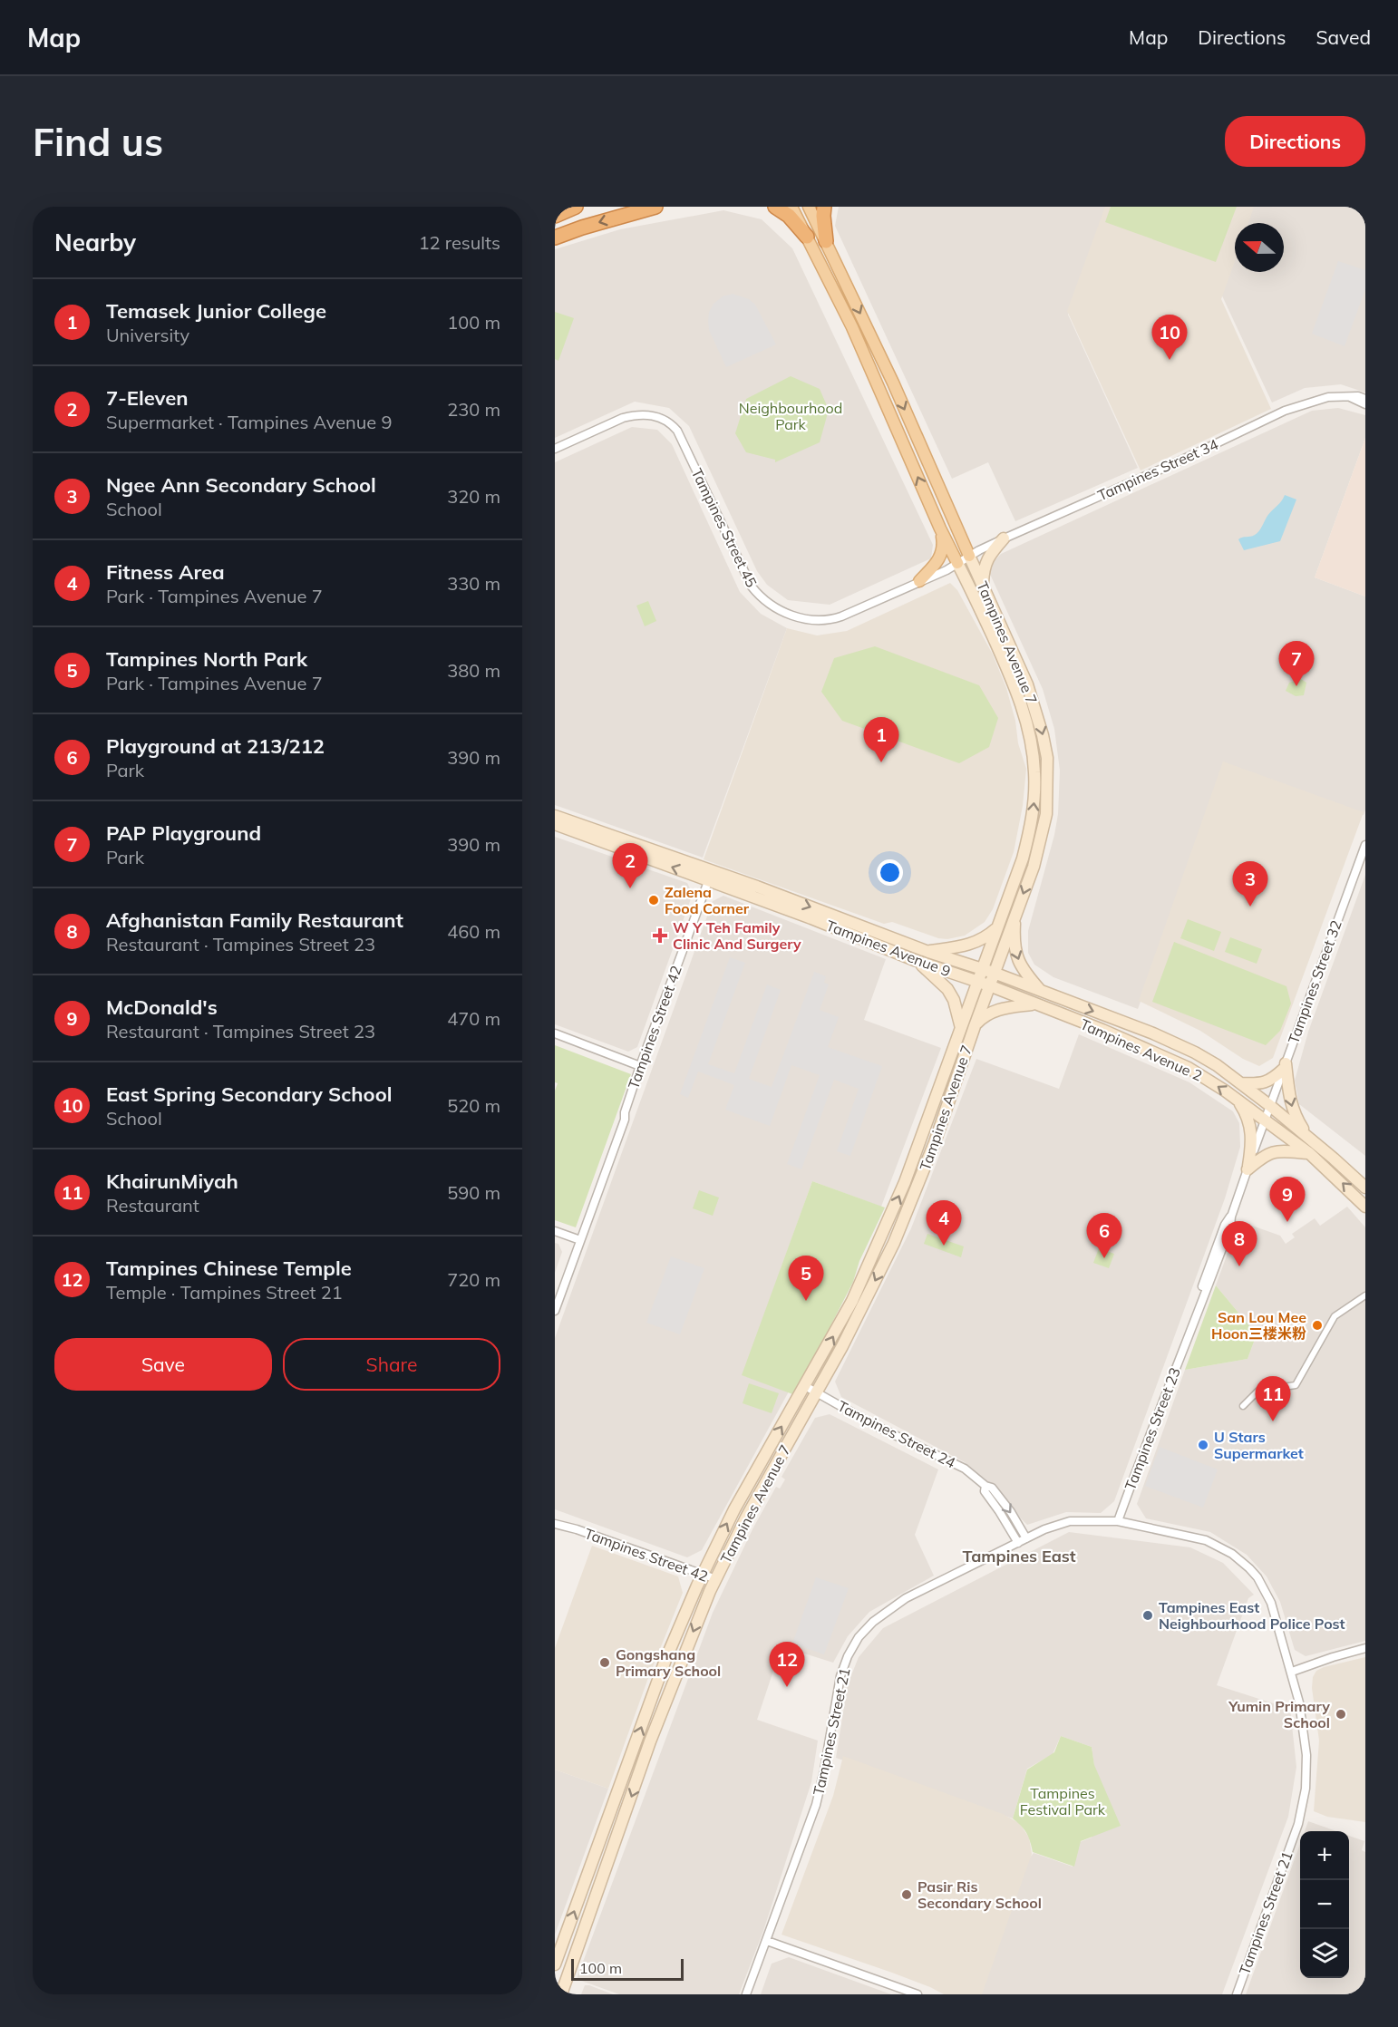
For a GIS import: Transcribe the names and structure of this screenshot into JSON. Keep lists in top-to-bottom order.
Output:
{
  "streets": {
    "main road": ["Tampines Avenue 7", "Tampines Avenue 9", "Tampines Avenue 2"],
    "street": [
      "Tampines Street 34",
      "Tampines Street 45",
      "Tampines Street 32",
      "Tampines Street 42",
      "Tampines Street 23",
      "Tampines Street 24",
      "Tampines Street 21"
    ]
  },
  "crossings": [
    ["Tampines Street 34", "Tampines Street 45"],
    ["Tampines Street 34", "Tampines Avenue 7"],
    ["Tampines Street 45", "Tampines Avenue 7"],
    ["Tampines Avenue 7", "Tampines Avenue 9"],
    ["Tampines Avenue 7", "Tampines Street 42"],
    ["Tampines Avenue 7", "Tampines Avenue 2"],
    ["Tampines Avenue 7", "Tampines Street 24"],
    ["Tampines Avenue 9", "Tampines Street 42"],
    ["Tampines Avenue 9", "Tampines Avenue 2"],
    ["Tampines Street 32", "Tampines Avenue 2"],
    ["Tampines Street 32", "Tampines Street 23"],
    ["Tampines Avenue 2", "Tampines Street 23"],
    ["Tampines Street 23", "Tampines Street 21"],
    ["Tampines Street 24", "Tampines Street 21"]
  ],
  "districts": ["Tampines East"],
  "parks": ["Neighbourhood Park", "Tampines Festival Park"],
  "places": {
    "other": [
      "Zalena Food Corner",
      "San Lou Mee Hoon三楼米粉",
      "U Stars Supermarket",
      "Tampines East Neighbourhood Police Post",
      "Gongshang Primary School",
      "Yumin Primary School",
      "Pasir Ris Secondary School"
    ],
    "health": ["W Y Teh Family Clinic And Surgery"]
  },
  "scale_bar": "100 m",
  "north": "left",
  "page": {
    "header": "Map",
    "nav": ["Map", "Directions", "Saved"],
    "buttons": [
      "Directions",
      ["Save", "Share"]
    ],
    "title": "Find us",
    "heading": ["Nearby", "12 results"],
    "list": [
      {
        "mark": "1",
        "name": "Temasek Junior College",
        "note": "University",
        "value": "100 m"
      },
      {
        "mark": "2",
        "name": "7-Eleven",
        "note": "Supermarket · Tampines Avenue 9",
        "value": "230 m"
      },
      {
        "mark": "3",
        "name": "Ngee Ann Secondary School",
        "note": "School",
        "value": "320 m"
      },
      {
        "mark": "4",
        "name": "Fitness Area",
        "note": "Park · Tampines Avenue 7",
        "value": "330 m"
      },
      {
        "mark": "5",
        "name": "Tampines North Park",
        "note": "Park · Tampines Avenue 7",
        "value": "380 m"
      },
      {
        "mark": "6",
        "name": "Playground at 213/212",
        "note": "Park",
        "value": "390 m"
      },
      {
        "mark": "7",
        "name": "PAP Playground",
        "note": "Park",
        "value": "390 m"
      },
      {
        "mark": "8",
        "name": "Afghanistan Family Restaurant",
        "note": "Restaurant · Tampines Street 23",
        "value": "460 m"
      },
      {
        "mark": "9",
        "name": "McDonald's",
        "note": "Restaurant · Tampines Street 23",
        "value": "470 m"
      },
      {
        "mark": "10",
        "name": "East Spring Secondary School",
        "note": "School",
        "value": "520 m"
      },
      {
        "mark": "11",
        "name": "KhairunMiyah",
        "note": "Restaurant",
        "value": "590 m"
      },
      {
        "mark": "12",
        "name": "Tampines Chinese Temple",
        "note": "Temple · Tampines Street 21",
        "value": "720 m"
      }
    ],
    "pins": [
      "10",
      "7",
      "1",
      "2",
      "3",
      "9",
      "4",
      "6",
      "8",
      "5",
      "11",
      "12"
    ],
    "map_buttons": ["+", "−"],
    "scale": "100 m"
  }
}
